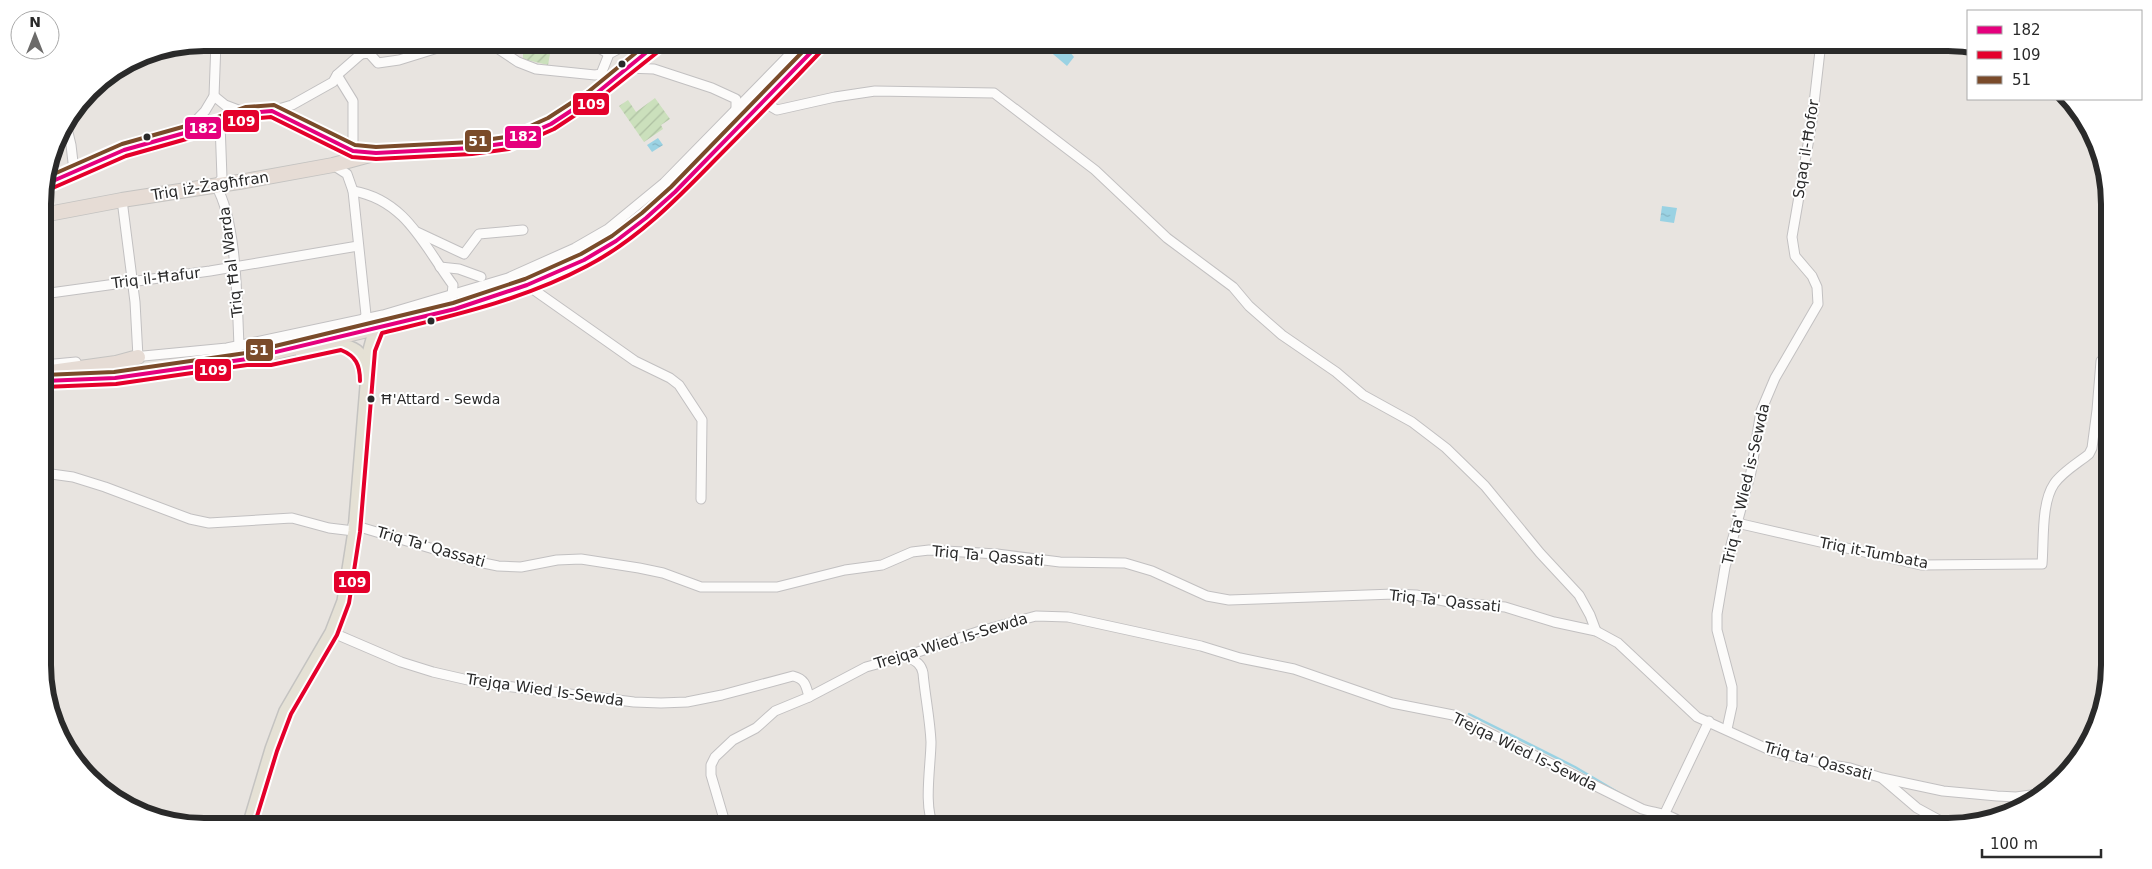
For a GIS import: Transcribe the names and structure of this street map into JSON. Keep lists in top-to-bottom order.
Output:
{
  "streets": {
    "highway": ["Triq iż-Żagħfran"],
    "street": [
      "Sqaq il-Ħofor",
      "Triq Ħal Warda",
      "Triq il-Ħafur",
      "Triq ta' Wied is-Sewda",
      "Triq Ta' Qassati",
      "Triq it-Tumbata",
      "Trejqa Wied Is-Sewda",
      "Triq ta' Qassati"
    ]
  },
  "crossings": [
    ["Sqaq il-Ħofor", "Triq ta' Wied is-Sewda"],
    ["Triq iż-Żagħfran", "Triq Ħal Warda"],
    ["Triq Ħal Warda", "Triq il-Ħafur"],
    ["Triq ta' Wied is-Sewda", "Triq it-Tumbata"],
    ["Triq ta' Wied is-Sewda", "Triq ta' Qassati"],
    ["Triq Ta' Qassati", "Triq ta' Qassati"]
  ],
  "places": ["Ħ'Attard - Sewda"],
  "lines": ["transit line 182", "transit line 109", "transit line 51"],
  "legend": ["182", "109", "51"],
  "scale_bar": "100 m",
  "north": "top"
}
